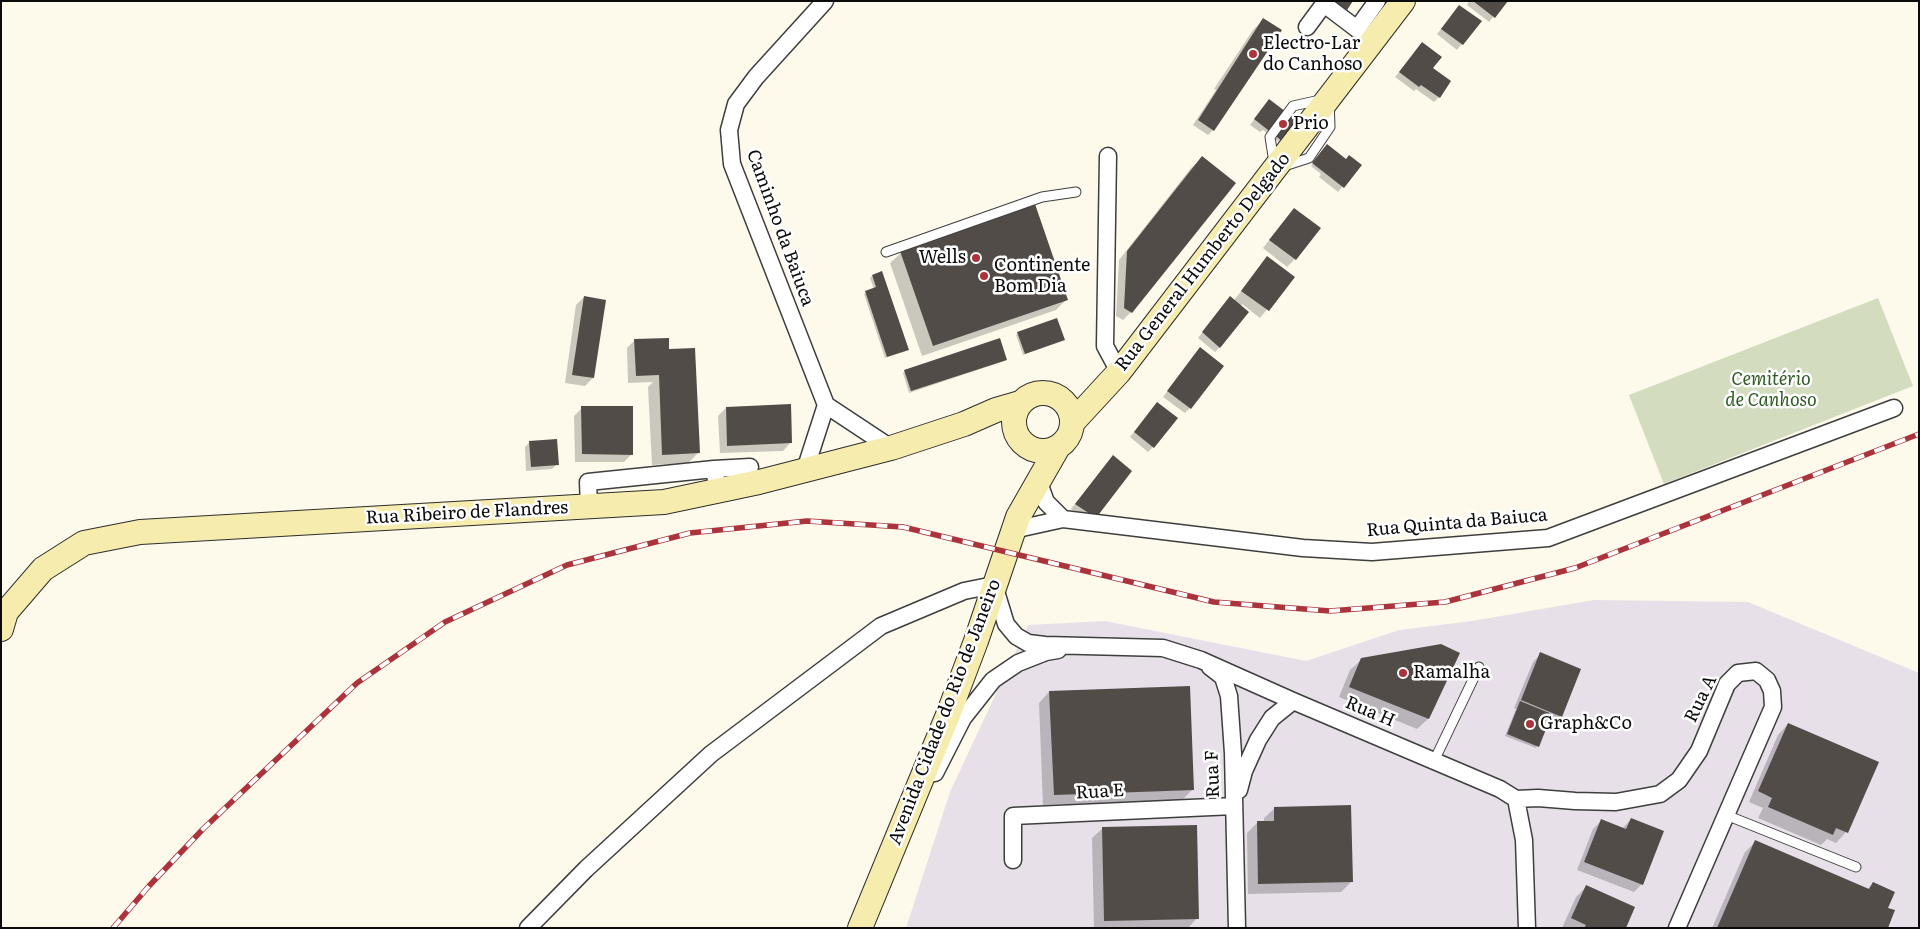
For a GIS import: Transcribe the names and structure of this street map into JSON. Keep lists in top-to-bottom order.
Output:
{
  "streets": {
    "main road": ["Rua General Humberto Delgado", "Rua Ribeiro de Flandres", "Avenida Cidade do Rio de Janeiro"],
    "street": [
      "Caminho da Baiuca",
      "Rua Quinta da Baiuca",
      "Rua A",
      "Rua H",
      "Rua F",
      "Rua E"
    ]
  },
  "crossings": [
    ["Rua General Humberto Delgado", "Rua Ribeiro de Flandres"],
    ["Rua Quinta da Baiuca", "Avenida Cidade do Rio de Janeiro"],
    ["Rua A", "Rua H"],
    ["Avenida Cidade do Rio de Janeiro", "Rua H"],
    ["Rua H", "Rua F"],
    ["Rua F", "Rua E"]
  ],
  "parks": ["Cemitério de Canhoso"],
  "places": [
    "Electro-Lar do Canhoso",
    "Prio",
    "Wells",
    "Continente Bom Dia",
    "Ramalha",
    "Graph&Co"
  ]
}
